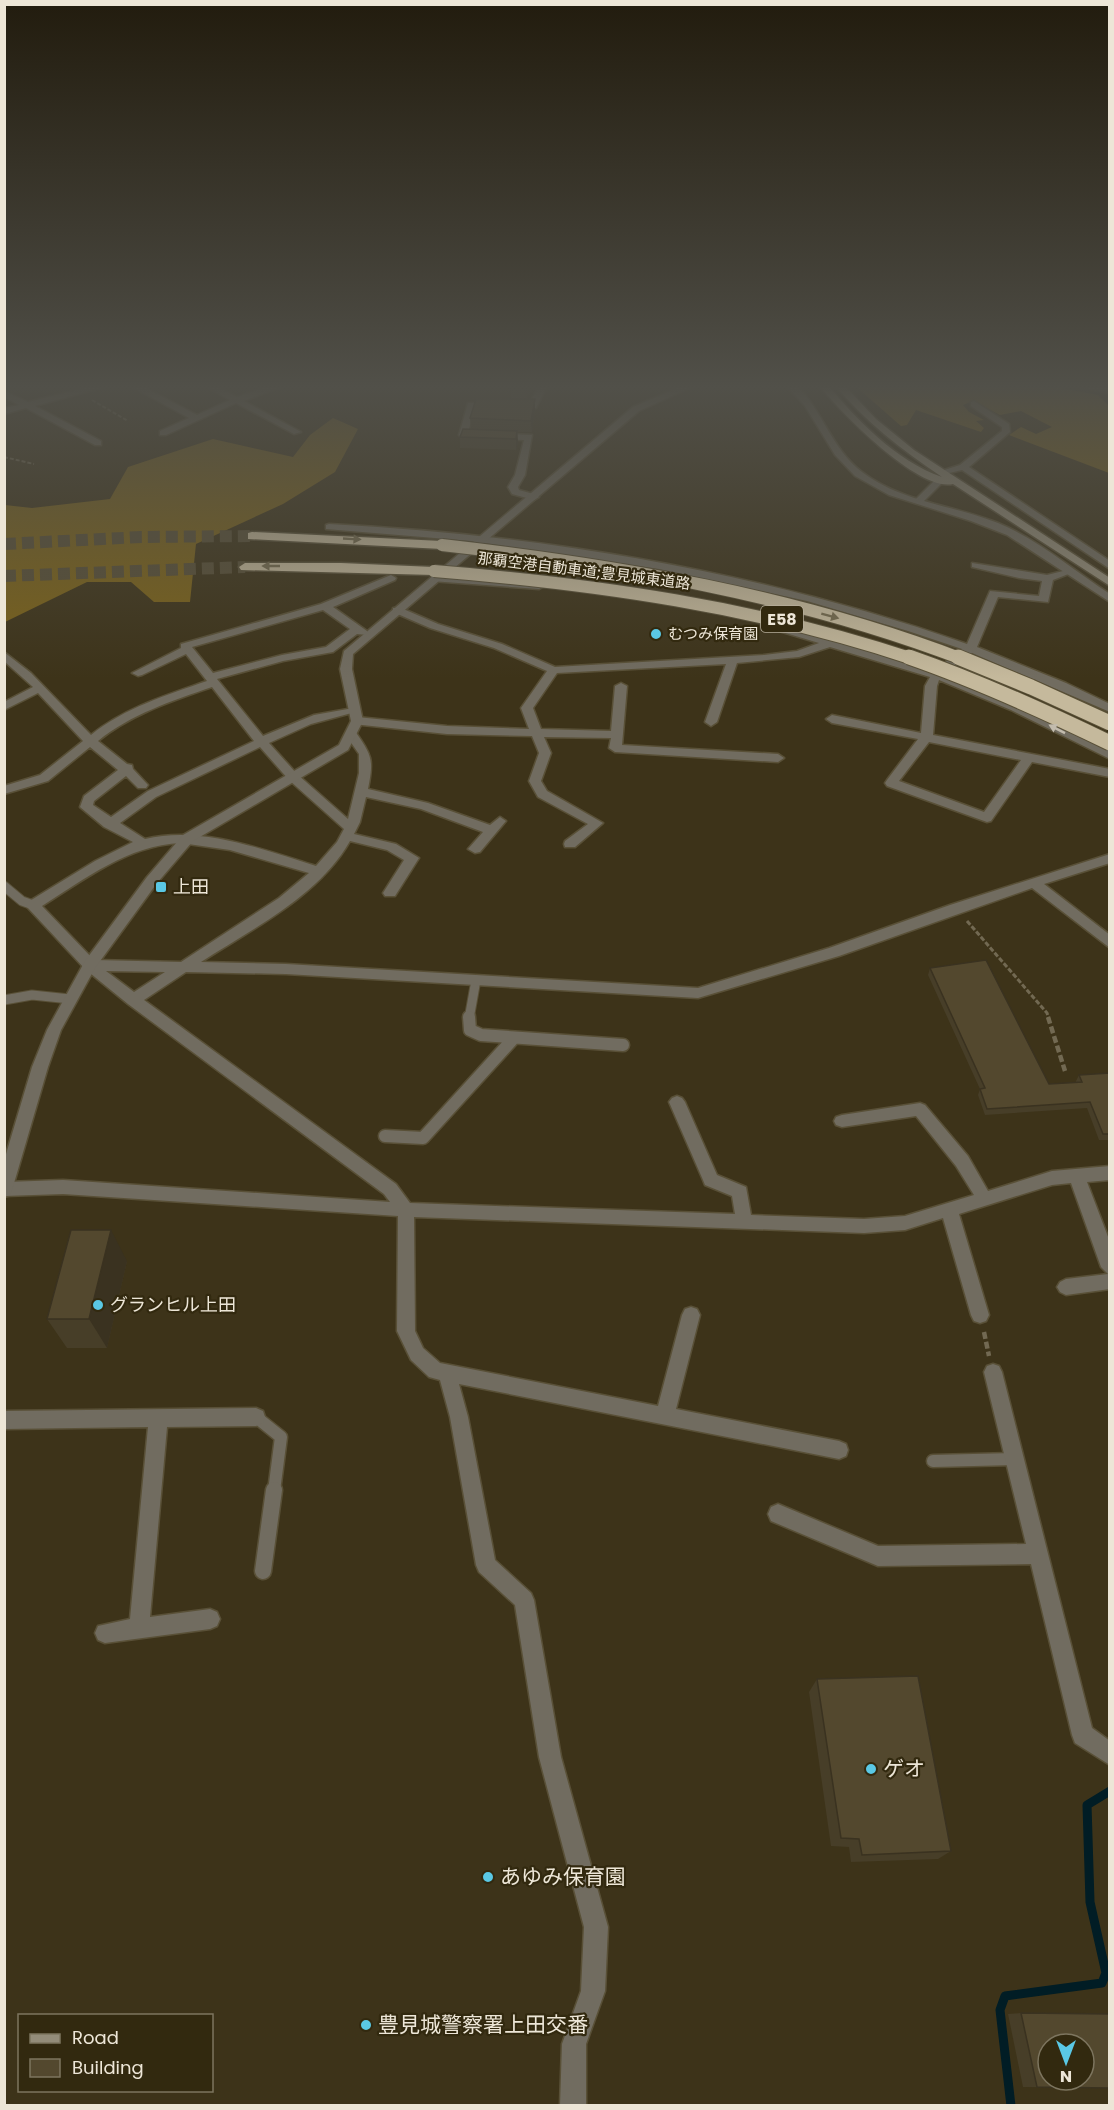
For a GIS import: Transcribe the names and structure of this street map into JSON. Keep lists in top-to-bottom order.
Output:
{
  "streets": {
    "highway": ["那覇空港自動車道;豊見城東道路", "E58"]
  },
  "places": {
    "other": [
      "むつみ保育園",
      "グランヒル上田",
      "ゲオ",
      "あゆみ保育園",
      "豊見城警察署上田交番"
    ],
    "transit": ["上田"]
  },
  "legend": ["Road", "Building"],
  "north": "bottom"
}
